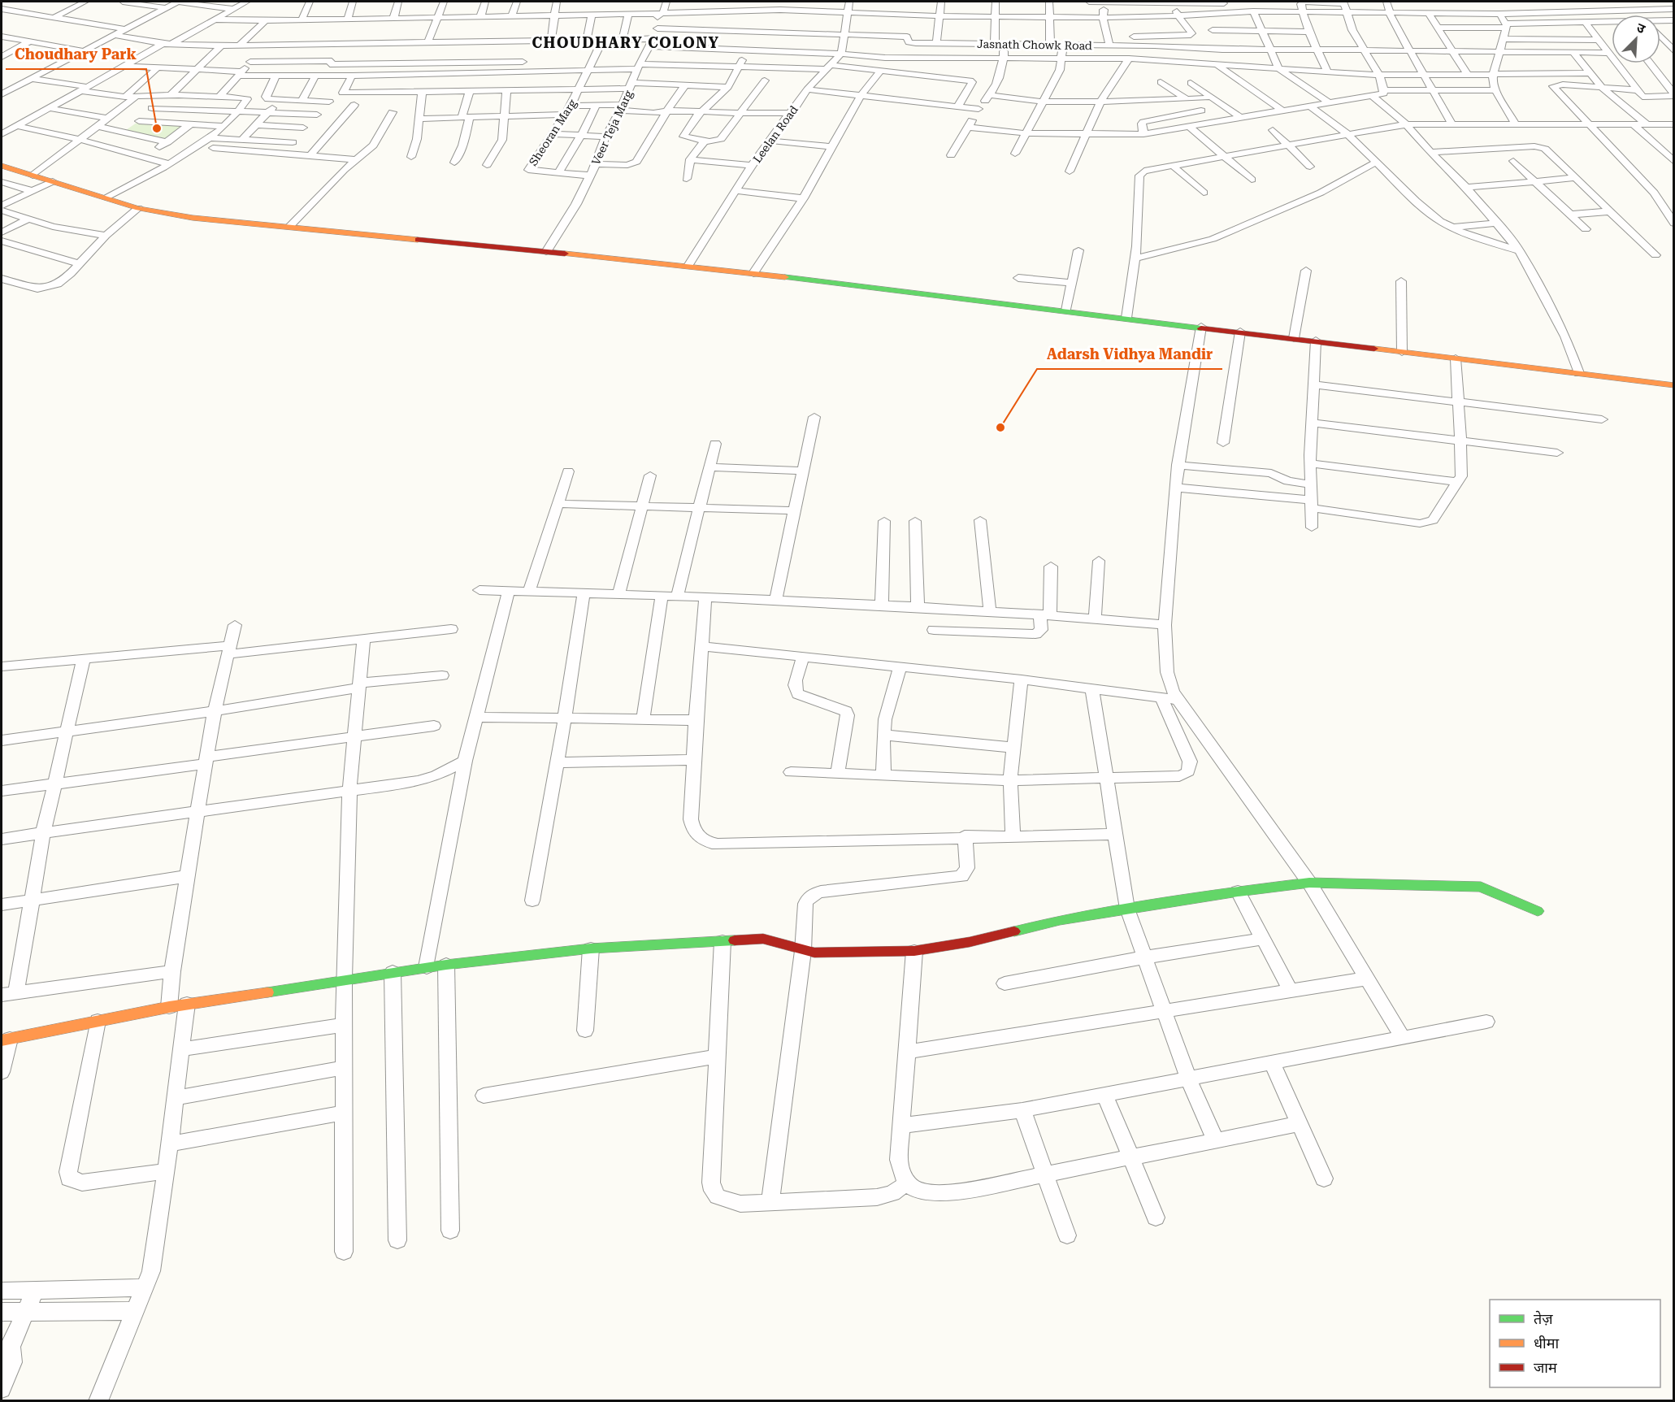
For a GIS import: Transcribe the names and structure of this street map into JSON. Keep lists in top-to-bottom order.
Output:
{
  "streets": {
    "street": [
      "Jasnath Chowk Road",
      "Veer Teja Marg",
      "Sheoran Marg",
      "Leelan Road"
    ]
  },
  "crossings": [
    ["Jasnath Chowk Road", "Veer Teja Marg"],
    ["Veer Teja Marg", "Sheoran Marg"]
  ],
  "districts": ["CHOUDHARY COLONY"],
  "places": ["Choudhary Park", "Adarsh Vidhya Mandir"],
  "legend": ["तेज़", "धीमा", "जाम"],
  "north": "top right"
}
